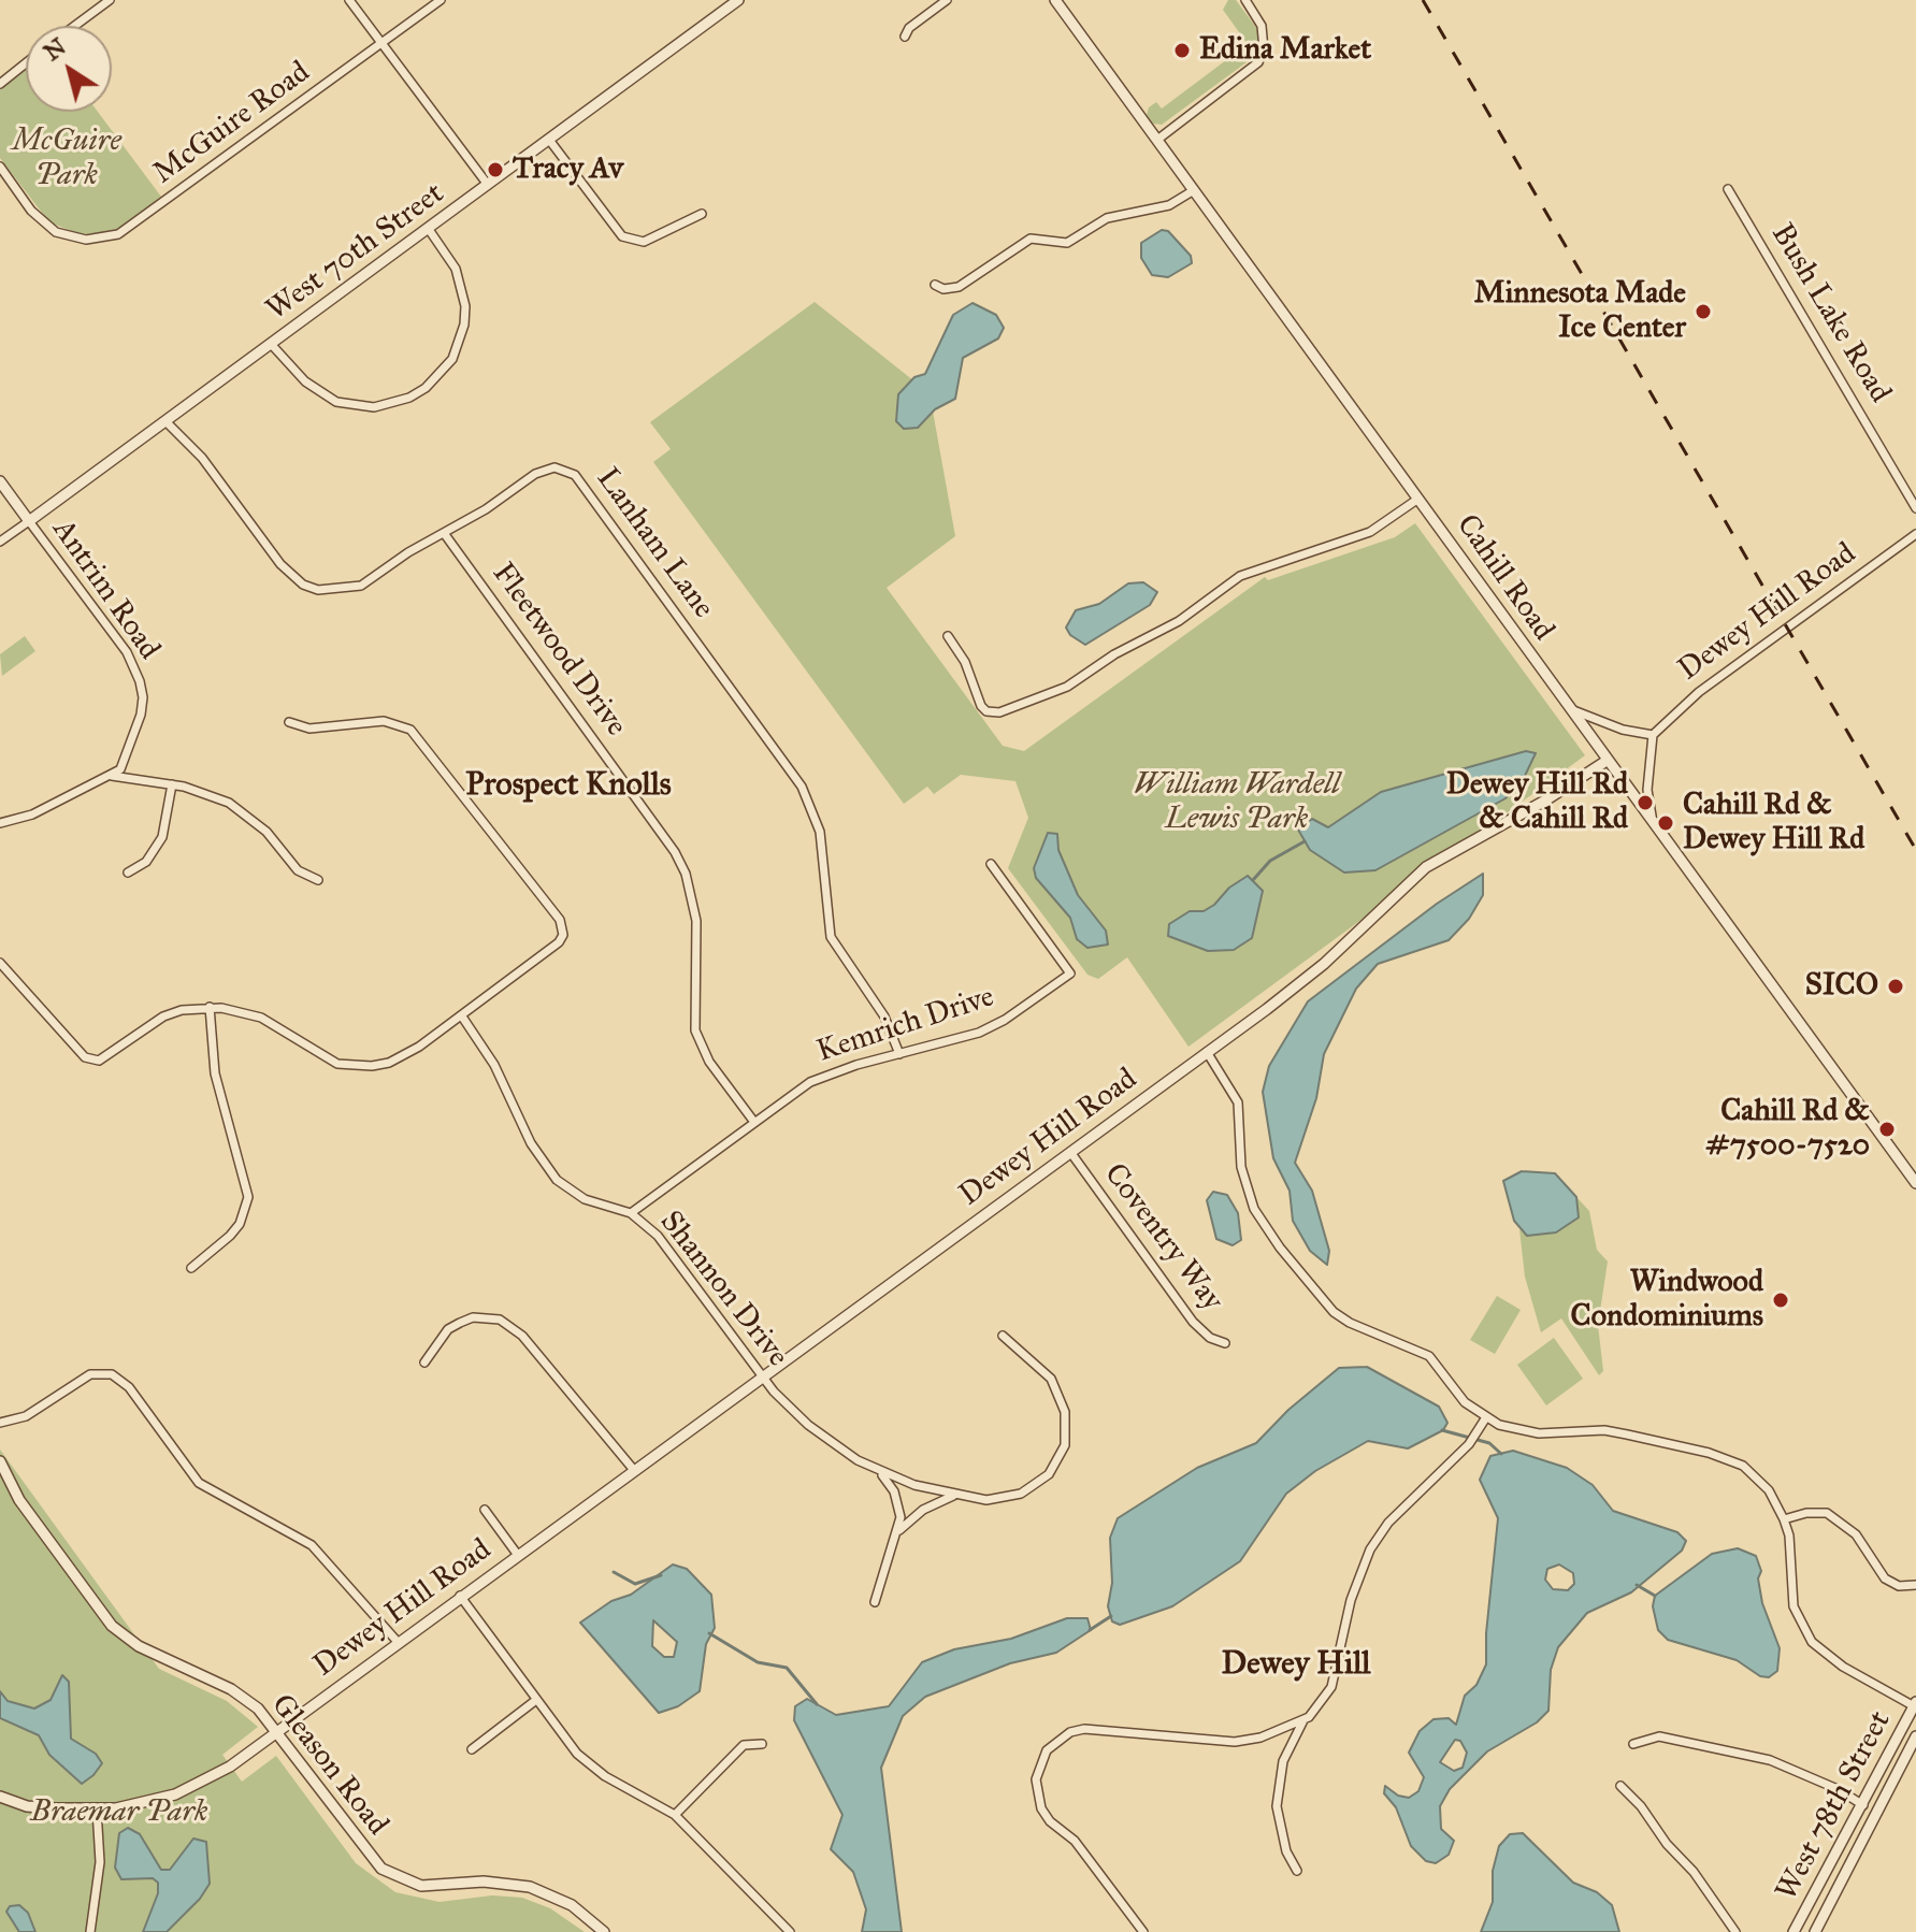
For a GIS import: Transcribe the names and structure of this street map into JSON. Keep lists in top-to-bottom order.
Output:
{
  "streets": {
    "street": [
      "McGuire Road",
      "West 70th Street",
      "Bush Lake Road",
      "Lanham Lane",
      "Cahill Road",
      "Antrim Road",
      "Dewey Hill Road",
      "Fleetwood Drive",
      "Kemrich Drive",
      "Coventry Way",
      "Shannon Drive",
      "Gleason Road",
      "West 78th Street"
    ]
  },
  "crossings": [
    ["West 70th Street", "Lanham Lane"],
    ["West 70th Street", "Antrim Road"],
    ["Lanham Lane", "Fleetwood Drive"],
    ["Lanham Lane", "Kemrich Drive"],
    ["Cahill Road", "Dewey Hill Road"],
    ["Dewey Hill Road", "Coventry Way"],
    ["Dewey Hill Road", "Shannon Drive"],
    ["Dewey Hill Road", "Gleason Road"],
    ["Fleetwood Drive", "Kemrich Drive"],
    ["Kemrich Drive", "Shannon Drive"]
  ],
  "districts": ["Prospect Knolls", "Dewey Hill"],
  "parks": ["McGuire Park", "William Wardell Lewis Park", "Braemar Park"],
  "places": [
    "Edina Market",
    "Tracy Av",
    "Minnesota Made Ice Center",
    "Dewey Hill Rd & Cahill Rd",
    "Cahill Rd & Dewey Hill Rd",
    "SICO",
    "Cahill Rd & #7500-7520",
    "Windwood Condominiums"
  ],
  "north": "top left"
}
